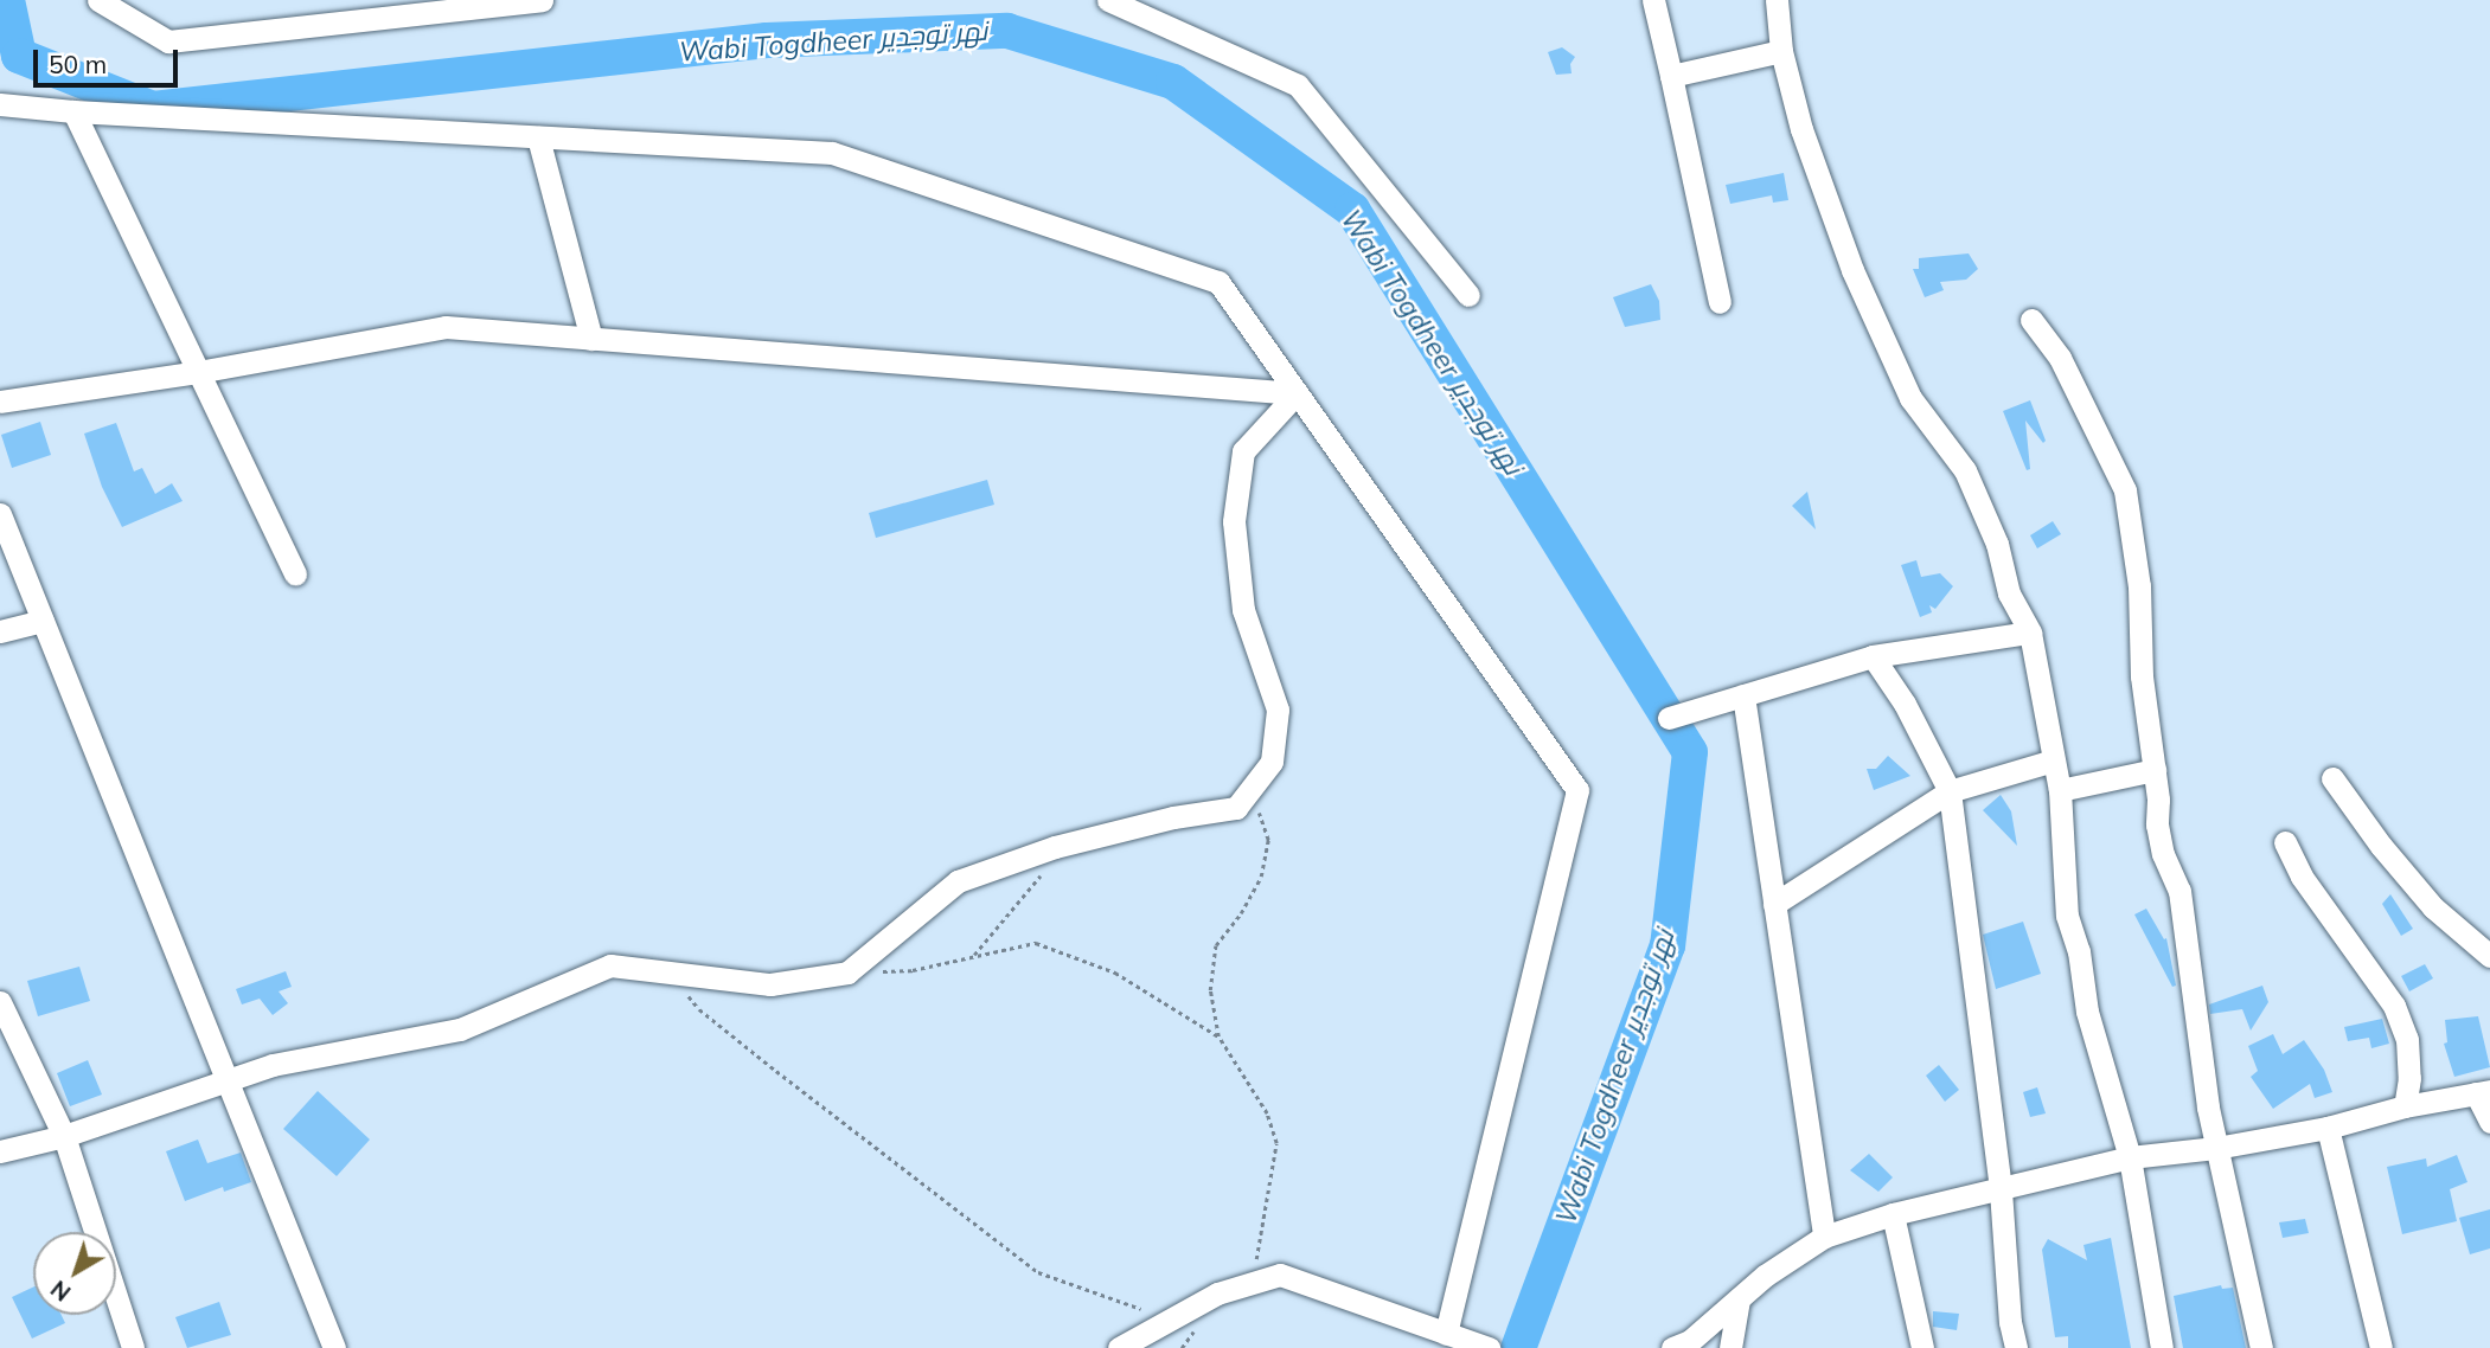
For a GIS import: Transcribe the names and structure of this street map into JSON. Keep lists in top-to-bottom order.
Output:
{
  "water": ["Wabi Togdheer نهر توجدير"],
  "scale_bar": "50 m",
  "north": "bottom left"
}
